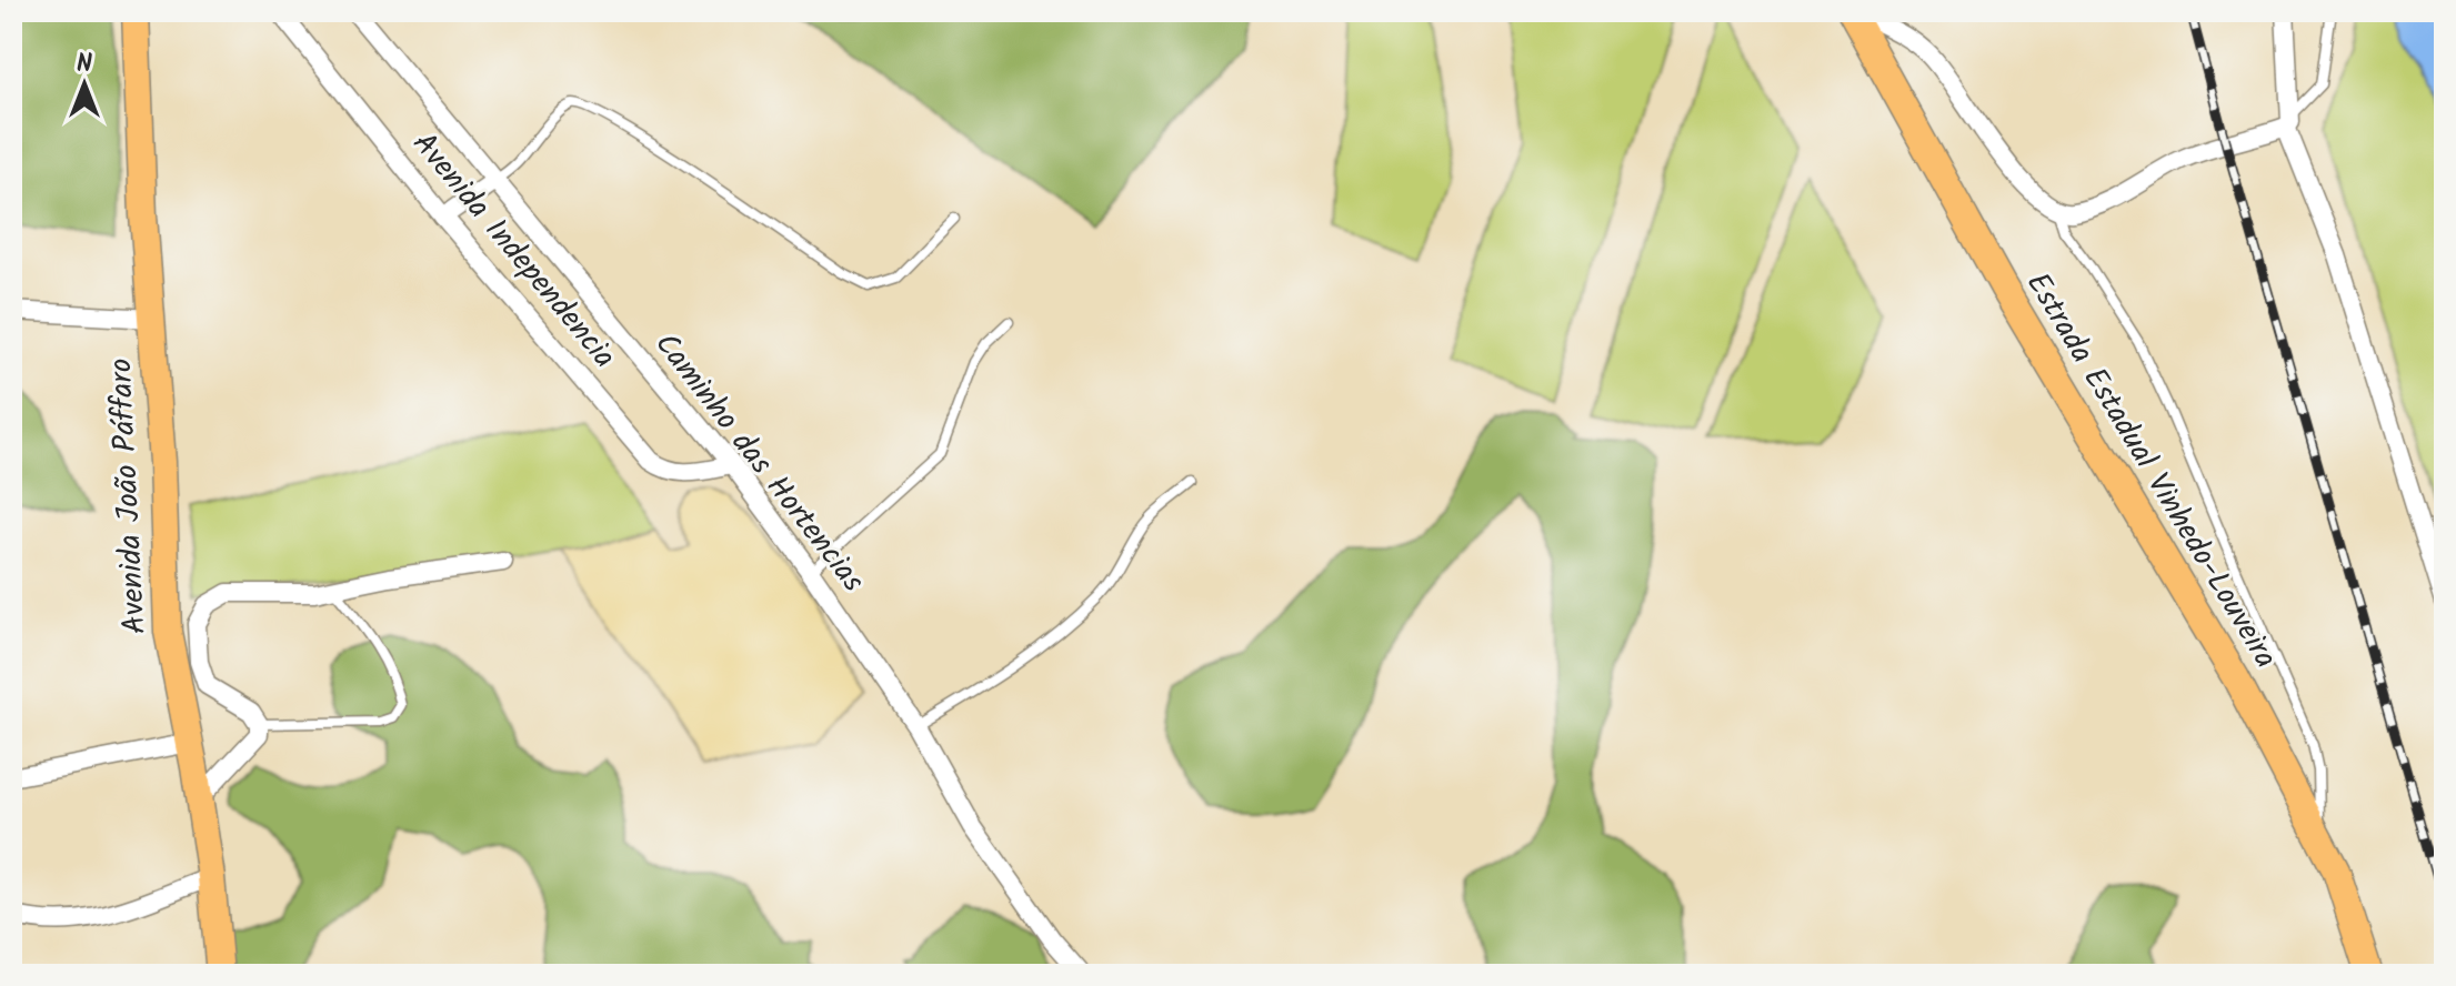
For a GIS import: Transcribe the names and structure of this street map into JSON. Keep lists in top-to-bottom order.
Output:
{
  "streets": {
    "main road": ["Estrada Estadual Vinhedo-Louveira", "Avenida João Páffaro"],
    "street": ["Avenida Independencia", "Caminho das Hortencias"]
  },
  "crossings": [
    ["Avenida Independencia", "Caminho das Hortencias"]
  ],
  "north": "top"
}
